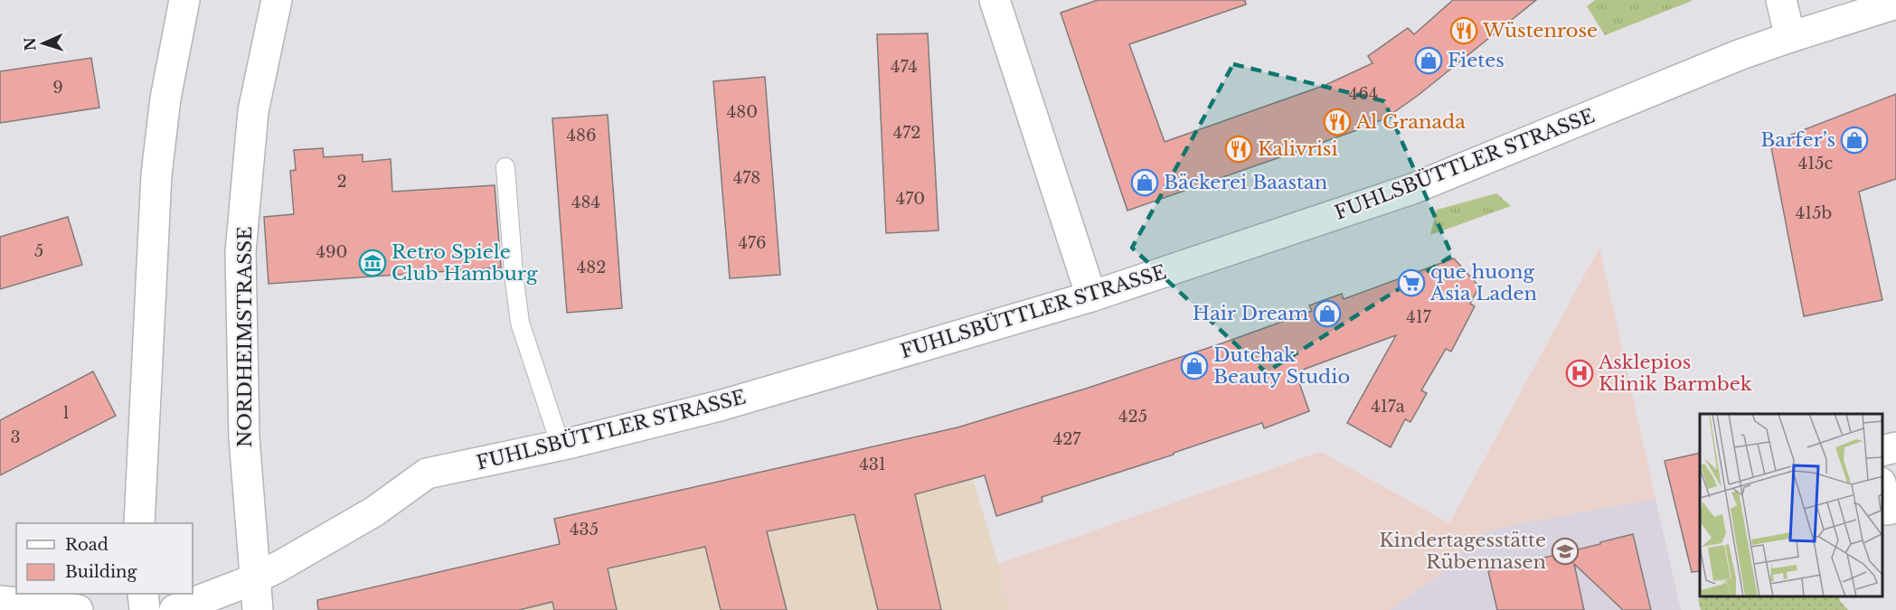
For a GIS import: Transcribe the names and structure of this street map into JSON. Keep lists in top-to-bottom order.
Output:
{
  "streets": {
    "main road": ["FUHLSBÜTTLER STRASSE", "NORDHEIMSTRASSE"]
  },
  "crossings": [
    ["FUHLSBÜTTLER STRASSE", "NORDHEIMSTRASSE"]
  ],
  "places": {
    "restaurant": ["Wüstenrose", "Al Granada", "Kalivrisi"],
    "shop": [
      "Fietes",
      "Barfer’s",
      "Bäckerei Baastan",
      "Hair Dream",
      "Dutchak Beauty Studio"
    ],
    "museum": ["Retro Spiele Club Hamburg"],
    "supermarket": ["que huong Asia Laden"],
    "hospital": ["Asklepios Klinik Barmbek"],
    "school or university": ["Kindertagesstätte Rübennasen"]
  },
  "house_numbers": [
    "474",
    "9",
    "464",
    "480",
    "472",
    "486",
    "415c",
    "478",
    "2",
    "470",
    "484",
    "415b",
    "476",
    "5",
    "490",
    "482",
    "417",
    "417a",
    "1",
    "425",
    "3",
    "427",
    "431",
    "435"
  ],
  "legend": ["Road", "Building"],
  "north": "left"
}
